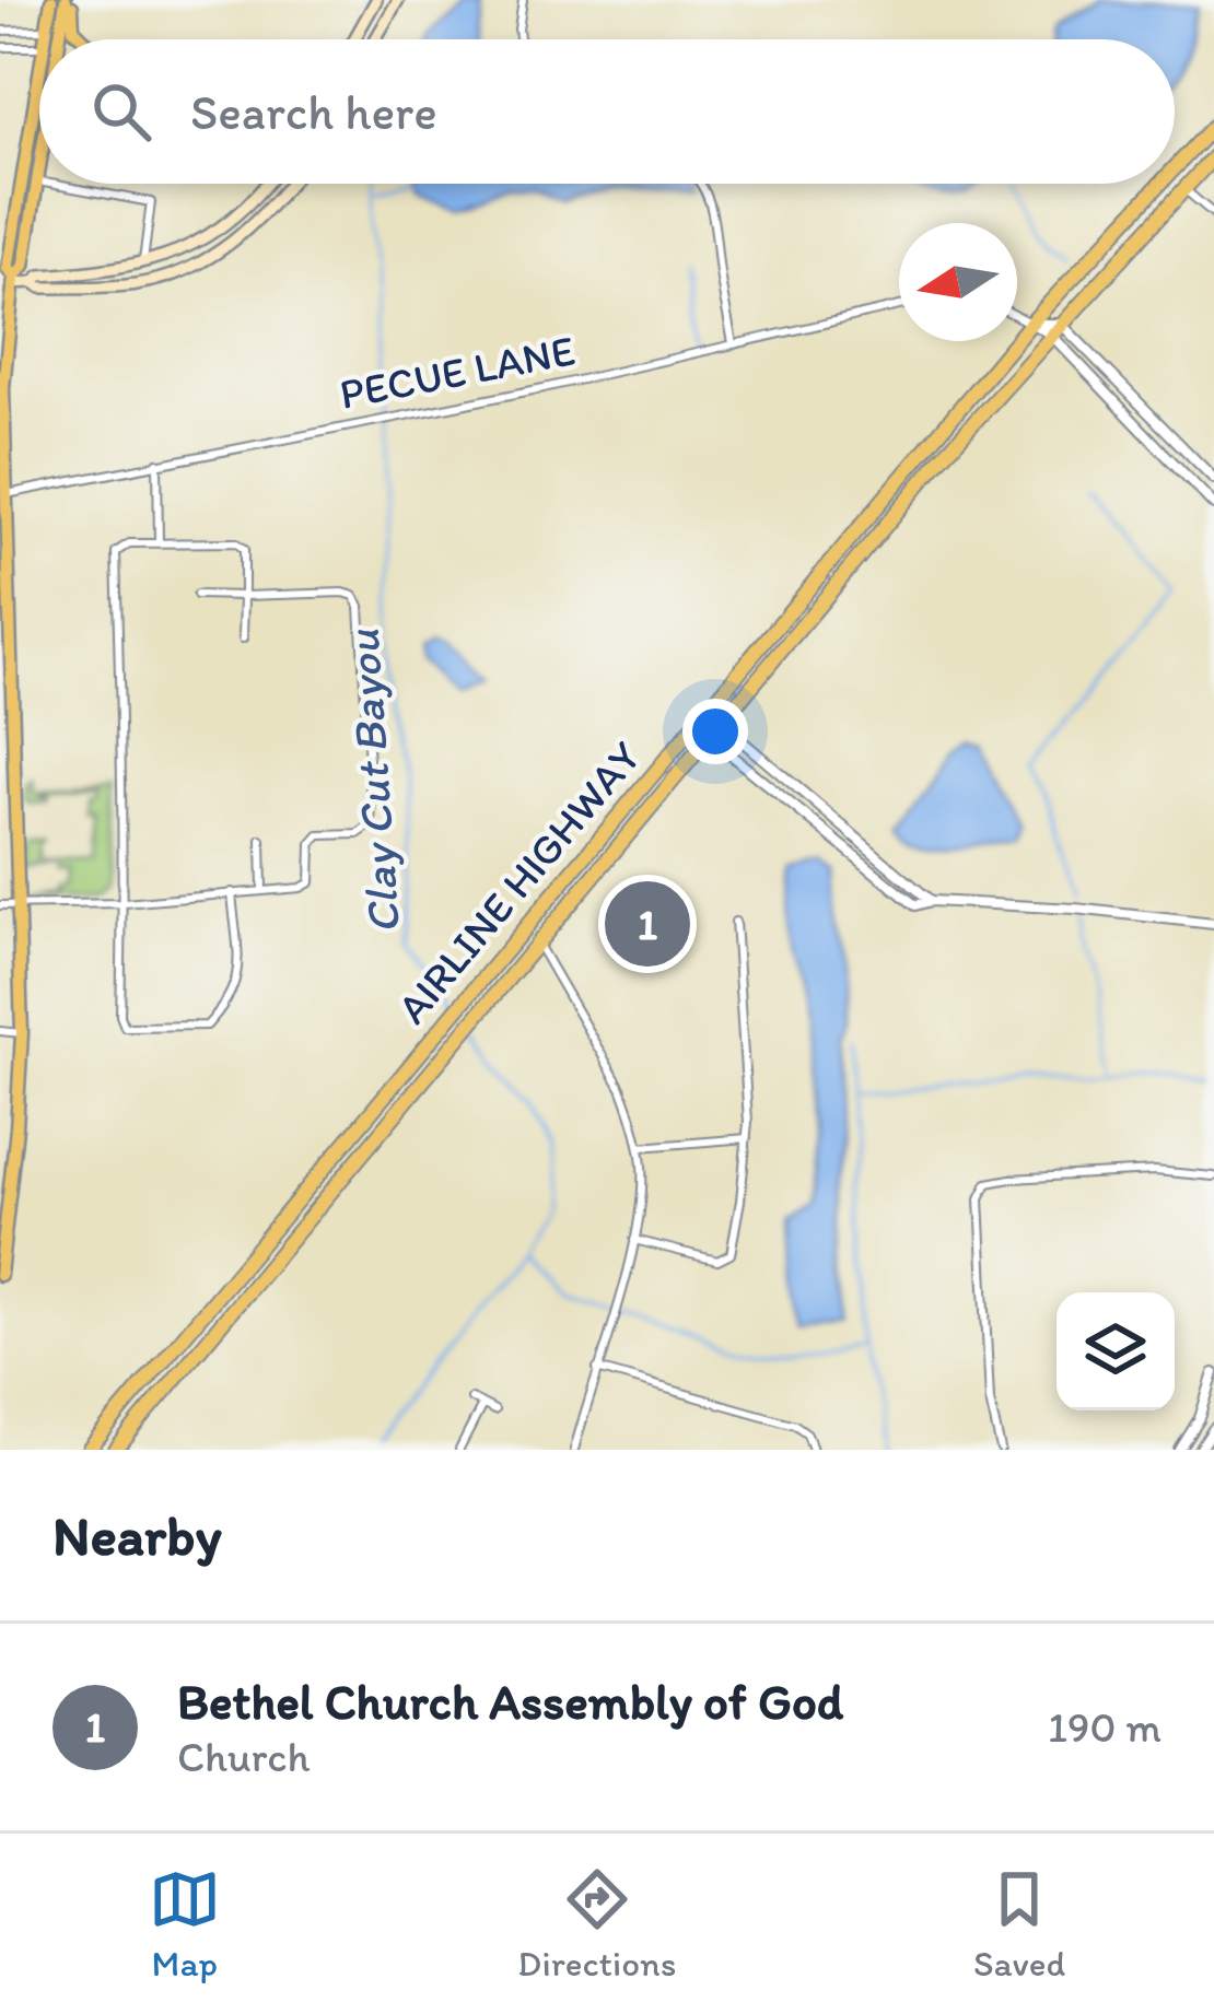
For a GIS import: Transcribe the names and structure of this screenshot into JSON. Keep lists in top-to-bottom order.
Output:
{
  "streets": {
    "highway": ["AIRLINE HIGHWAY"],
    "street": ["PECUE LANE"]
  },
  "water": ["Clay Cut Bayou"],
  "north": "left",
  "page": {
    "search": "Search here",
    "pins": "1",
    "heading": "Nearby",
    "list": [
      {
        "mark": "1",
        "name": "Bethel Church Assembly of God",
        "note": "Church",
        "value": "190 m"
      }
    ],
    "nav": ["Map", "Directions", "Saved"]
  }
}
